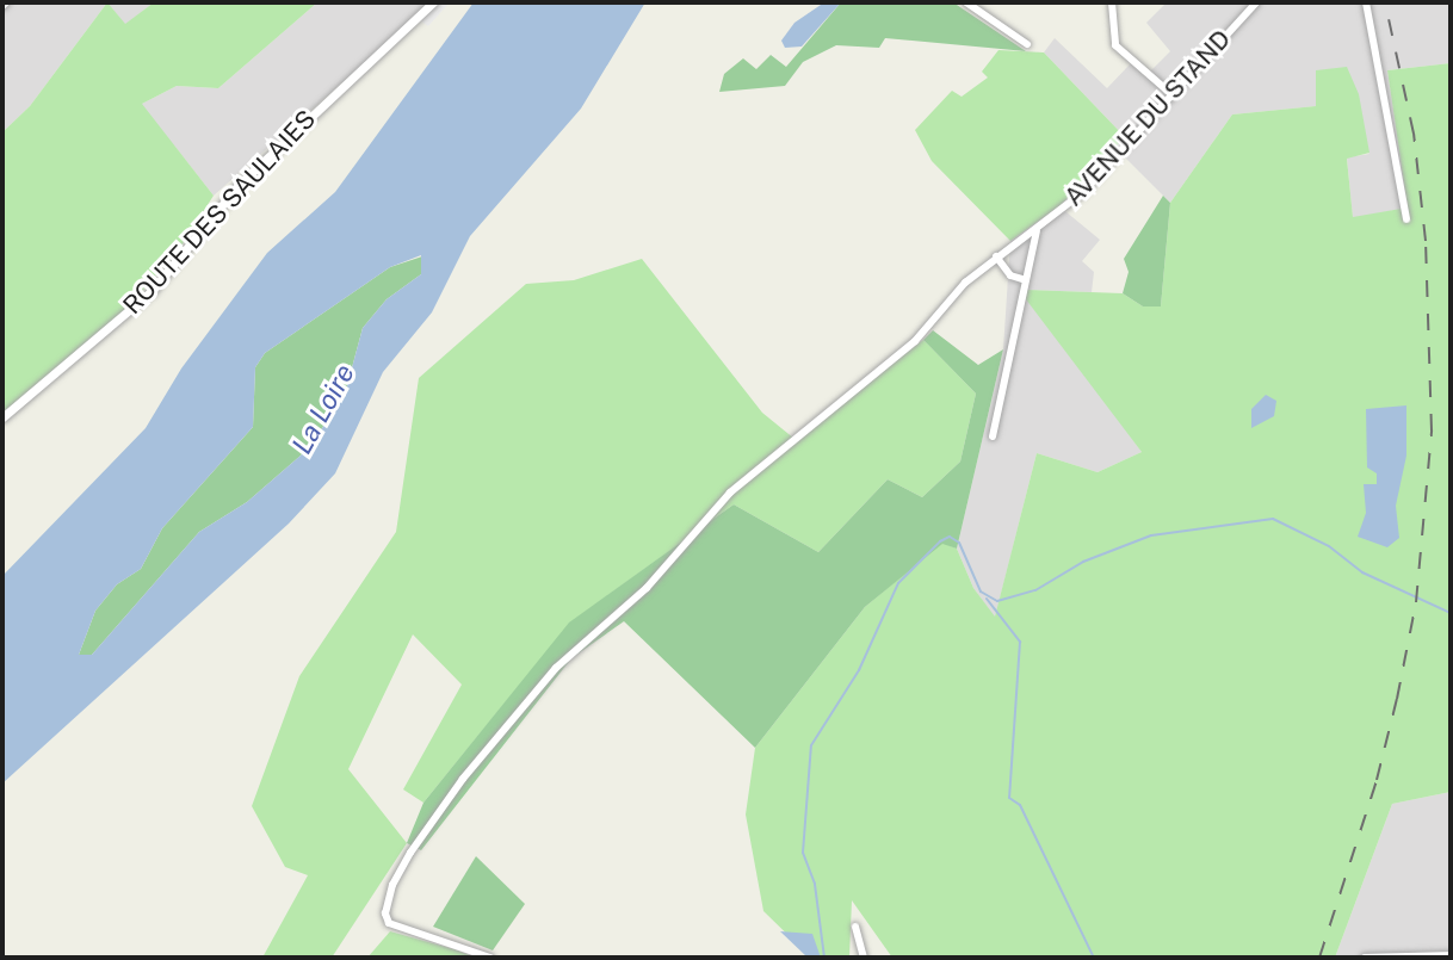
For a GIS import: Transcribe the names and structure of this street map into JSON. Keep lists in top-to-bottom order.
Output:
{
  "streets": {
    "street": ["AVENUE DU STAND", "ROUTE DES SAULAIES"]
  },
  "water": ["La Loire"]
}
